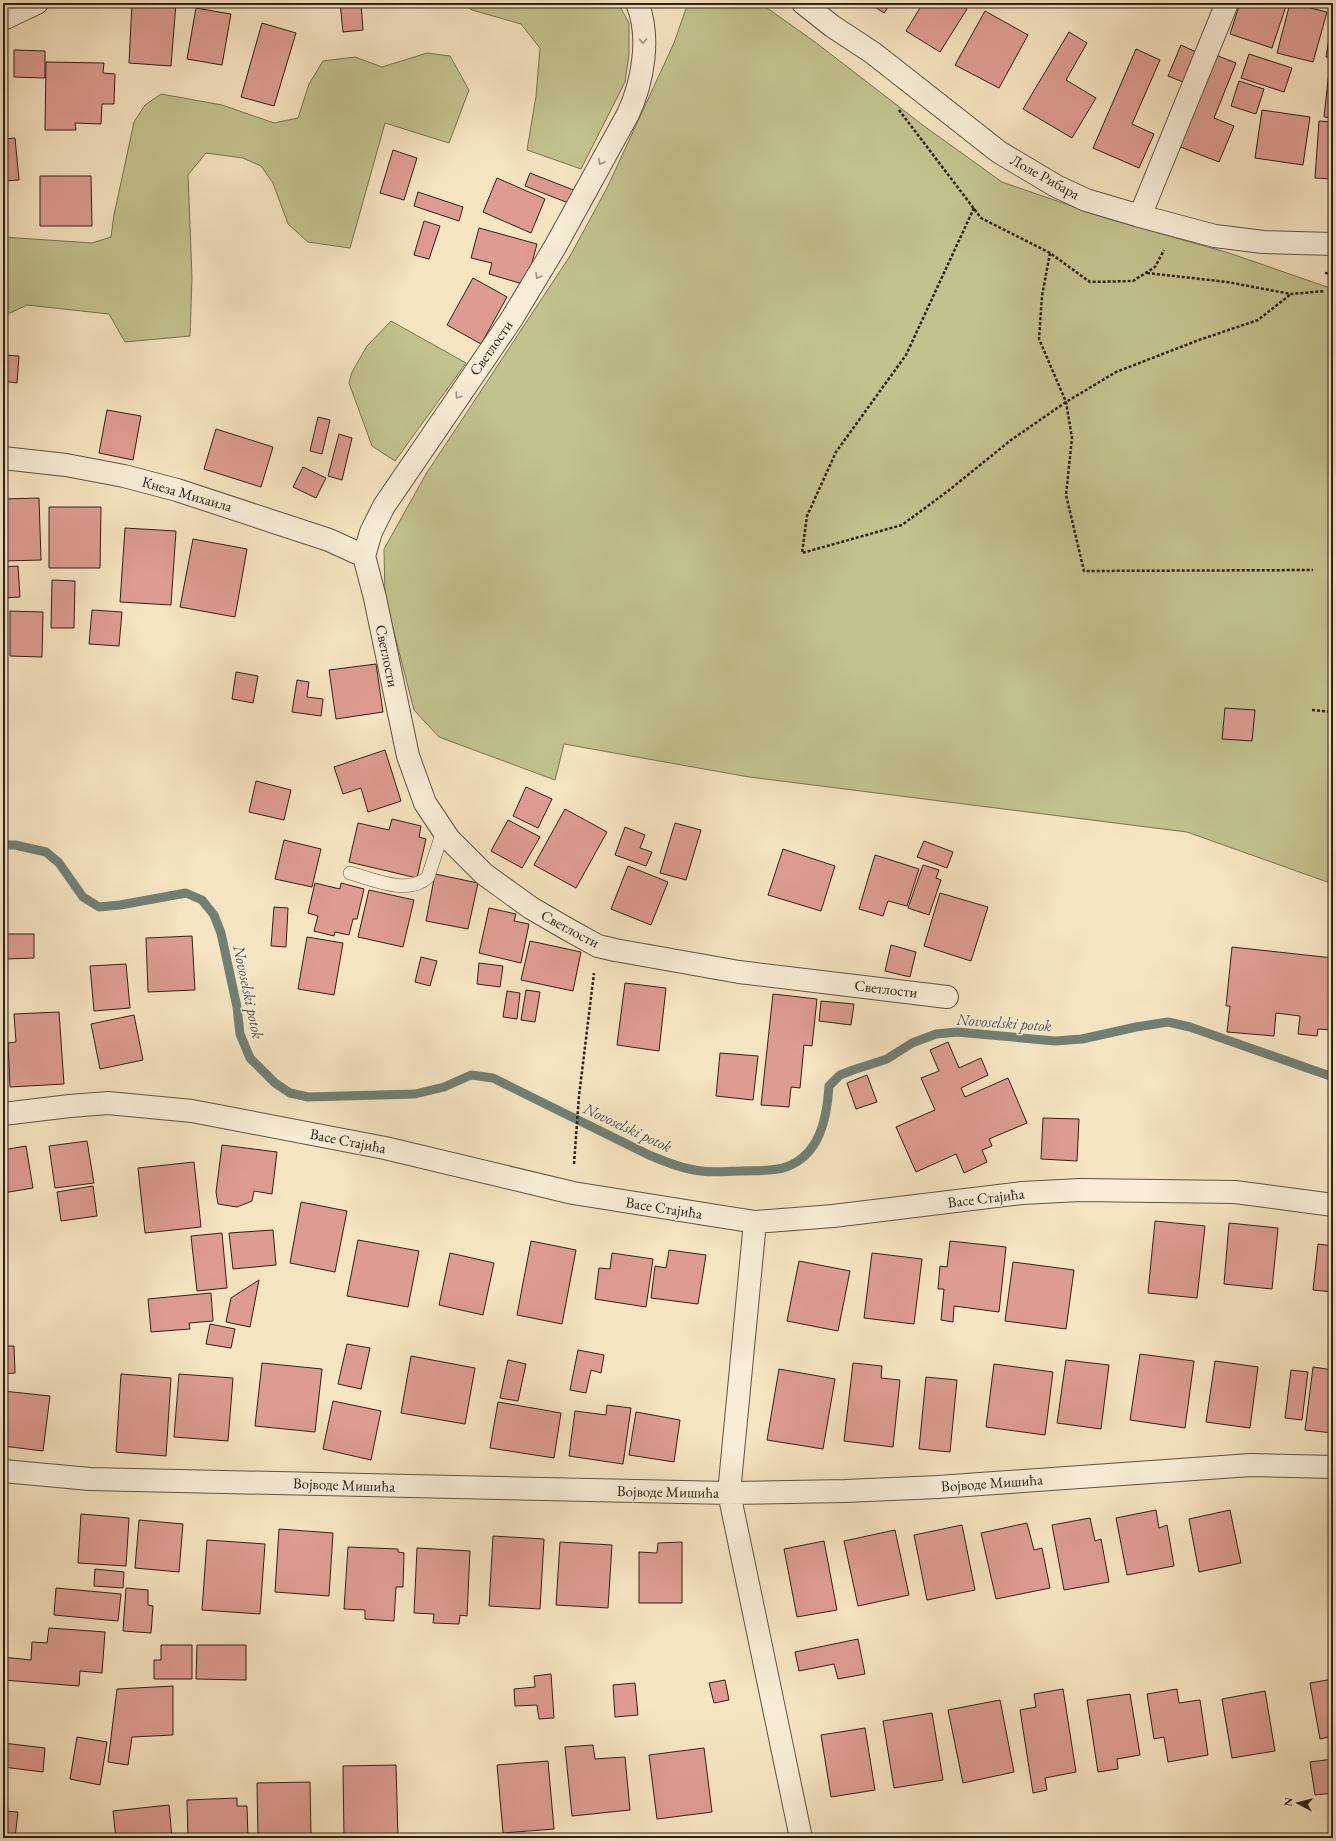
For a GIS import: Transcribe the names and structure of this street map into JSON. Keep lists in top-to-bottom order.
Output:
{
  "streets": {
    "street": [
      "Лоле Рибара",
      "Светлости",
      "Кнеза Михаила",
      "Васе Стајића",
      "Војводе Мишића"
    ]
  },
  "crossings": [
    ["Светлости", "Кнеза Михаила"]
  ],
  "one_way": ["Светлости"],
  "water": ["Novoselski potok"],
  "north": "left"
}
